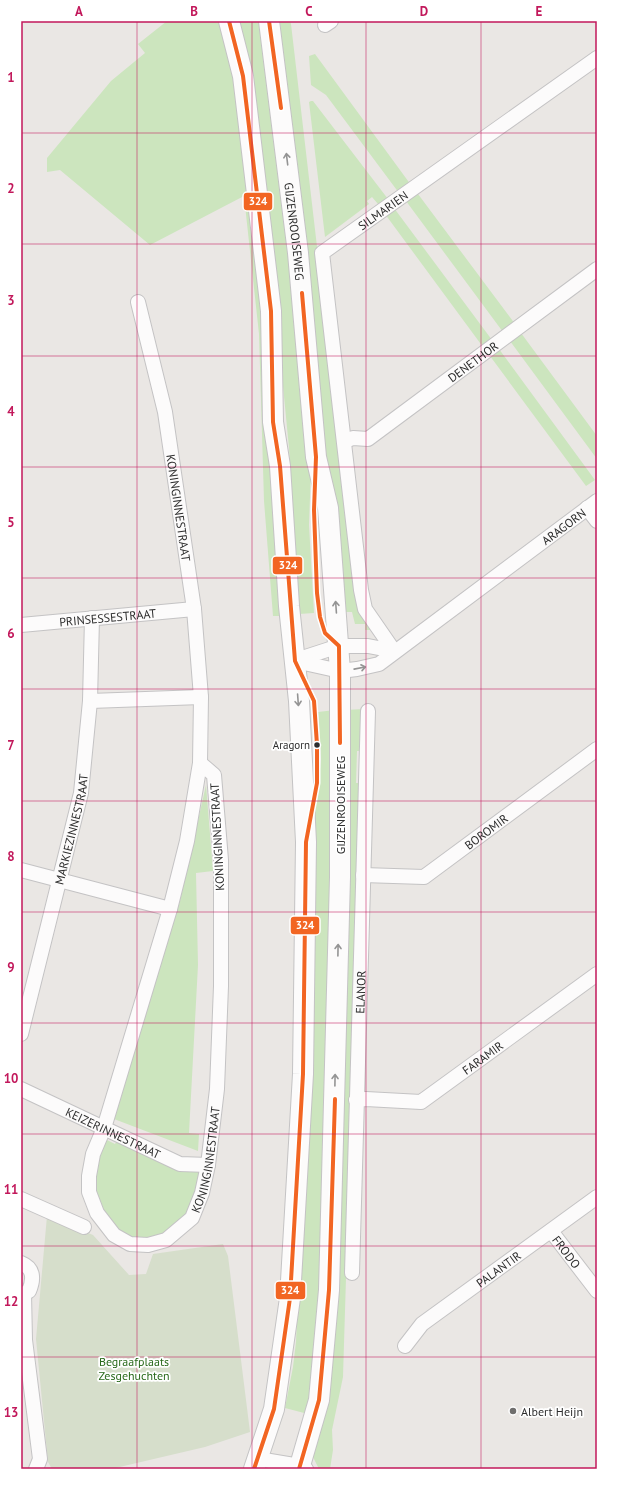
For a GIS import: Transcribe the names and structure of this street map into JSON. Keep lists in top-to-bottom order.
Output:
{
  "streets": {
    "main road": ["GIJZENROOISEWEG"],
    "street": [
      "SILMARIEN",
      "DENETHOR",
      "KONINGINNESTRAAT",
      "ARAGORN",
      "PRINSESSESTRAAT",
      "MARKIEZINNESTRAAT",
      "BOROMIR",
      "ELANOR",
      "FARAMIR",
      "KEIZERINNESTRAAT",
      "FRODO",
      "PALANTIR"
    ]
  },
  "crossings": [
    ["SILMARIEN", "DENETHOR"],
    ["GIJZENROOISEWEG", "ARAGORN"],
    ["KONINGINNESTRAAT", "PRINSESSESTRAAT"],
    ["KONINGINNESTRAAT", "KEIZERINNESTRAAT"],
    ["PRINSESSESTRAAT", "MARKIEZINNESTRAAT"],
    ["BOROMIR", "ELANOR"],
    ["ELANOR", "FARAMIR"],
    ["FRODO", "PALANTIR"]
  ],
  "parks": ["Begraafplaats Zesgehuchten"],
  "places": ["Aragorn", "Albert Heijn"],
  "lines": ["transit line 324"],
  "grid": {
    "columns": [
      "A",
      "B",
      "C",
      "D",
      "E"
    ],
    "rows": [
      "1",
      "2",
      "3",
      "4",
      "5",
      "6",
      "7",
      "8",
      "9",
      "10",
      "11",
      "12",
      "13"
    ]
  }
}
